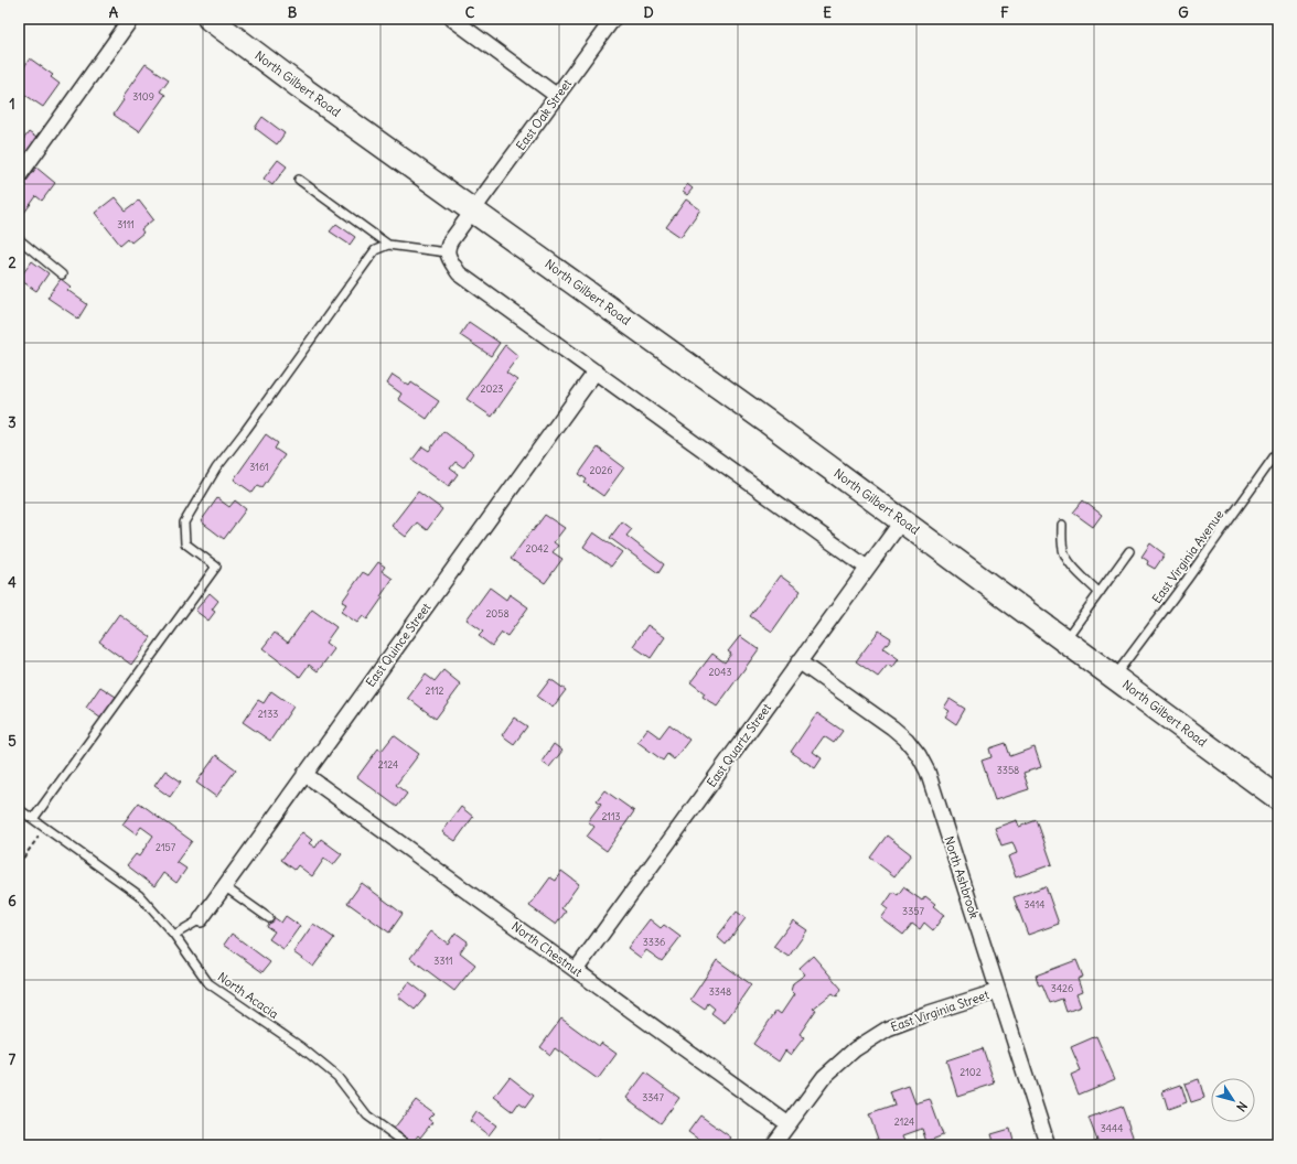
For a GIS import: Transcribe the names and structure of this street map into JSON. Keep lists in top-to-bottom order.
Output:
{
  "streets": {
    "main road": ["North Gilbert Road"],
    "street": [
      "East Oak Street",
      "East Quince Street",
      "East Quartz Street",
      "North Ashbrook",
      "North Chestnut",
      "East Virginia Street"
    ],
    "lane": ["East Virginia Avenue", "North Acacia"]
  },
  "crossings": [
    ["North Gilbert Road", "East Oak Street"],
    ["North Gilbert Road", "East Virginia Avenue"],
    ["North Gilbert Road", "East Quartz Street"],
    ["East Quince Street", "North Chestnut"],
    ["East Quartz Street", "North Ashbrook"],
    ["East Quartz Street", "North Chestnut"],
    ["North Ashbrook", "East Virginia Street"],
    ["North Chestnut", "East Virginia Street"]
  ],
  "house_numbers": [
    "3109",
    "3111",
    "2023",
    "3161",
    "2026",
    "2042",
    "2058",
    "2043",
    "2112",
    "2133",
    "2124",
    "3358",
    "2113",
    "2157",
    "3414",
    "3357",
    "3336",
    "3311",
    "3426",
    "3348",
    "2102",
    "3347",
    "2124",
    "3444"
  ],
  "north": "bottom right",
  "grid": {
    "columns": [
      "A",
      "B",
      "C",
      "D",
      "E",
      "F",
      "G"
    ],
    "rows": [
      "1",
      "2",
      "3",
      "4",
      "5",
      "6",
      "7"
    ]
  }
}
